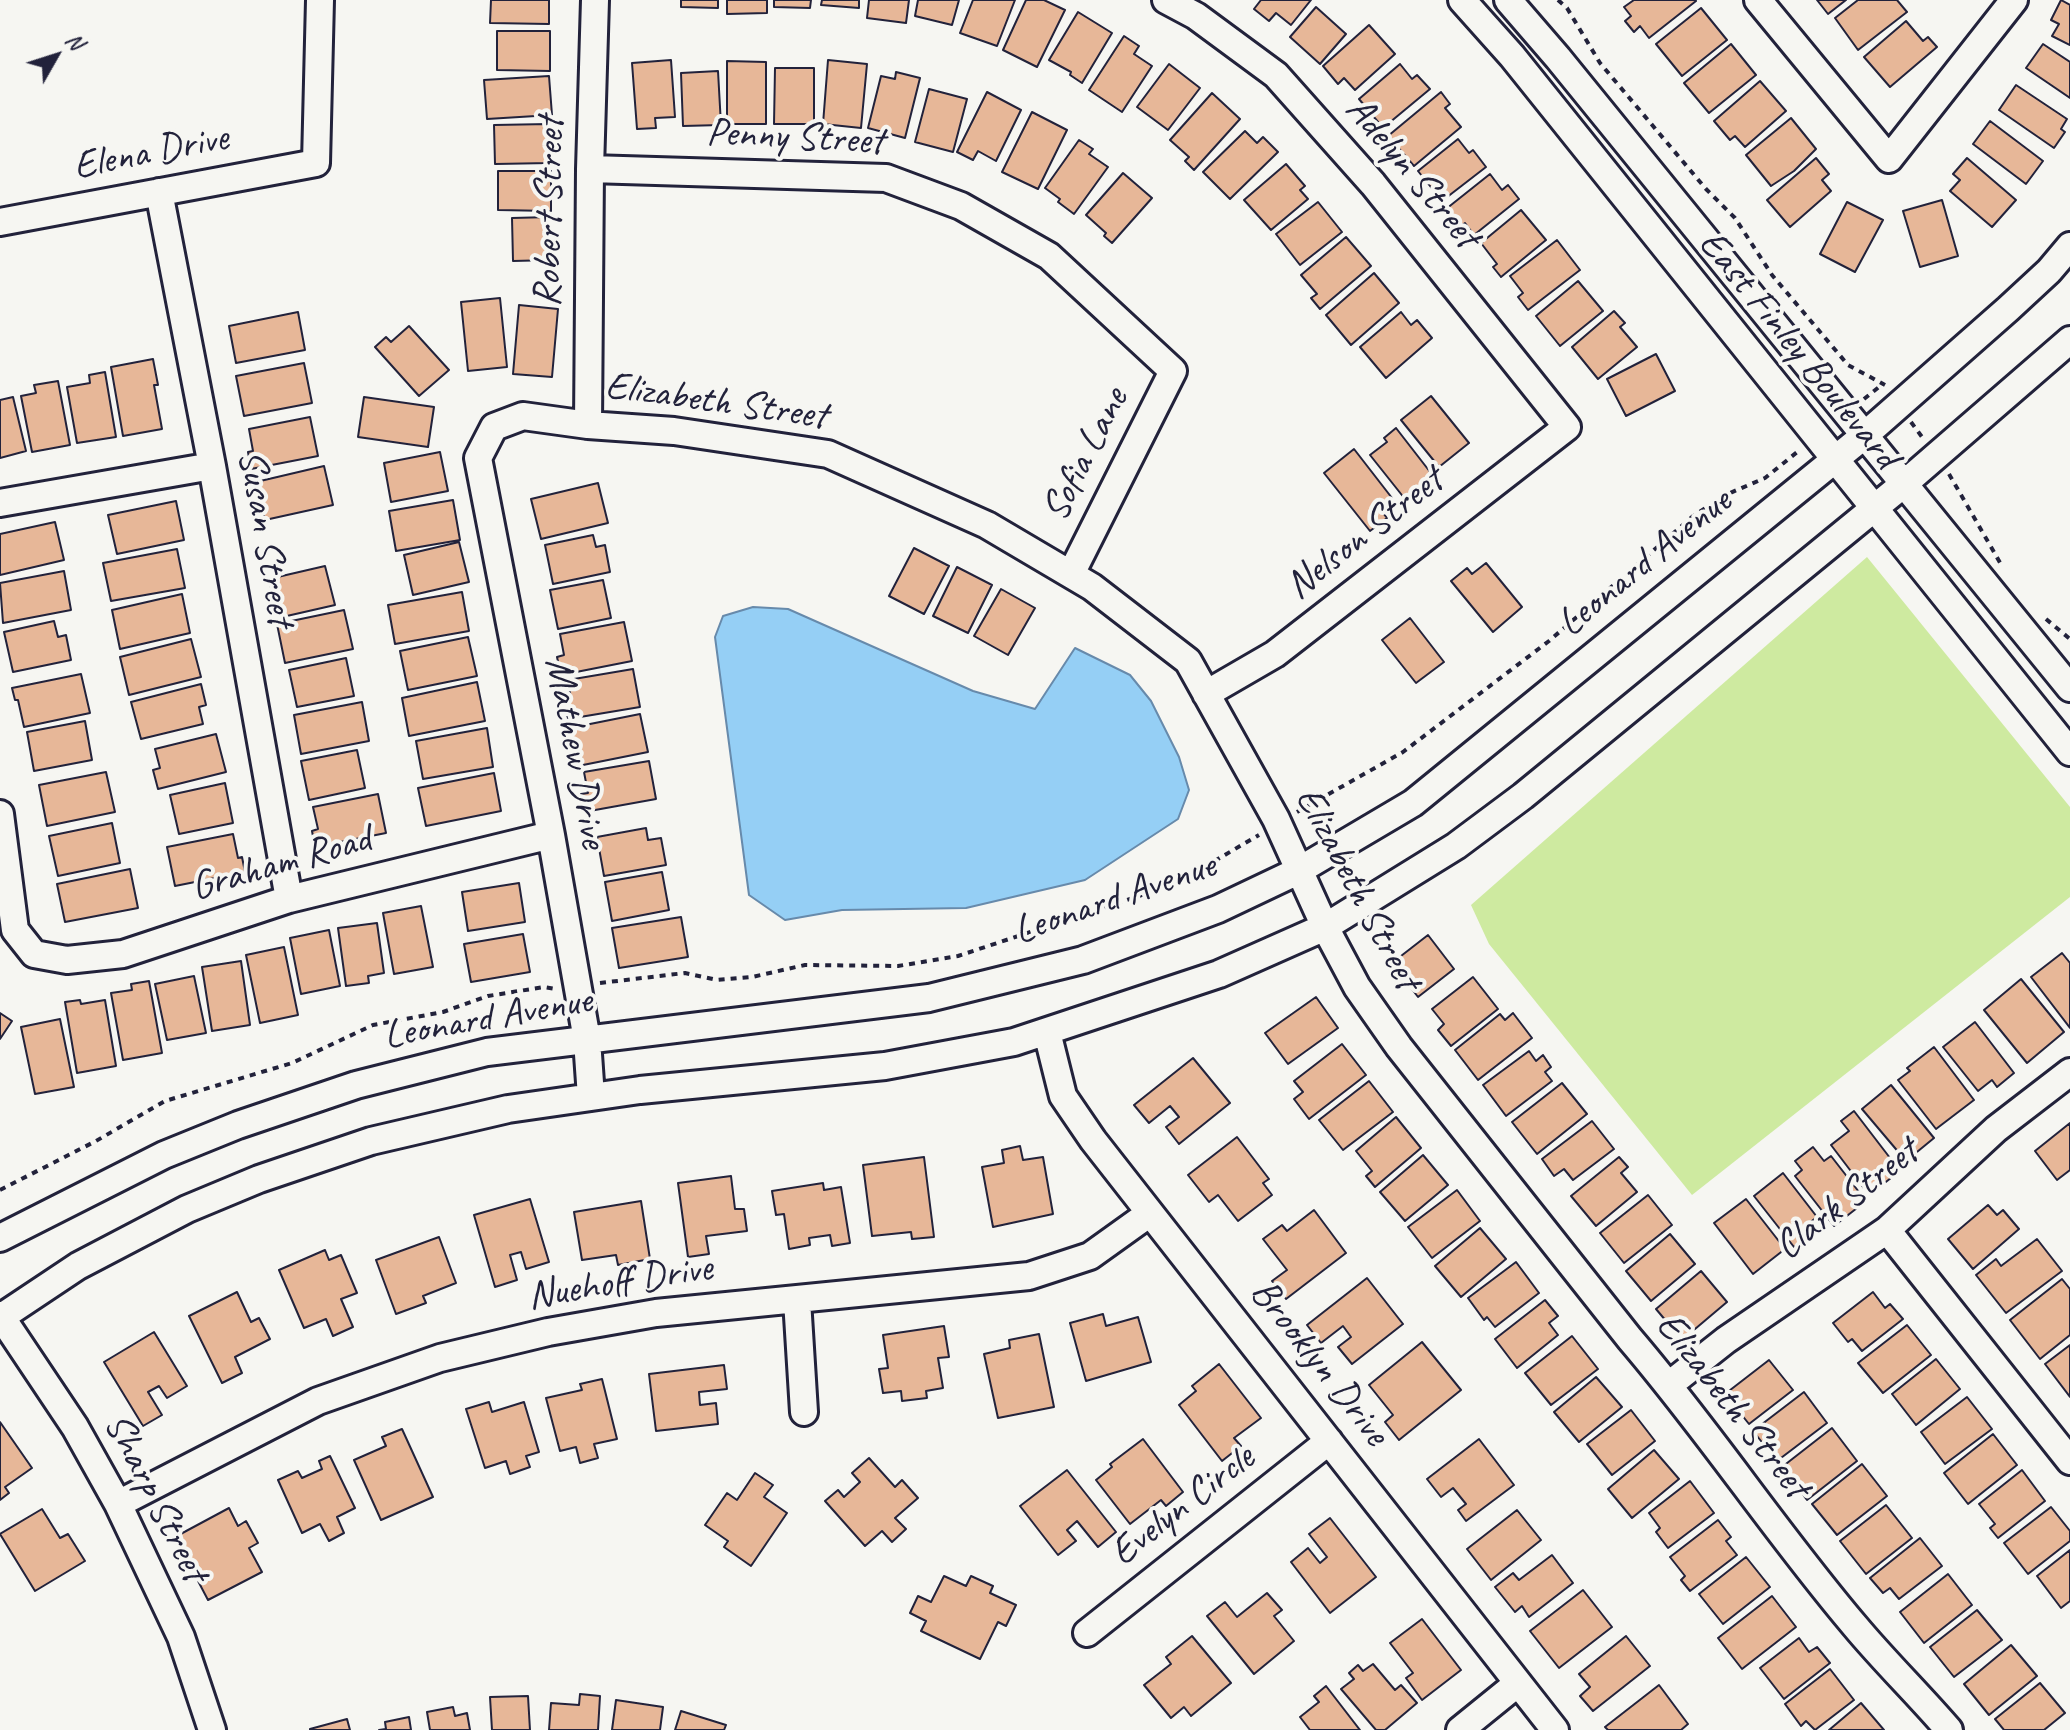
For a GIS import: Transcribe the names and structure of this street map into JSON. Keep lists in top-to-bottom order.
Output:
{
  "streets": {
    "street": [
      "Penny Street",
      "Elena Drive",
      "Adelyn Street",
      "Robert Street",
      "East Finley Boulevard",
      "Elizabeth Street",
      "Sofia Lane",
      "Nelson Street",
      "Susan Street",
      "Leonard Avenue",
      "Mathew Drive",
      "Graham Road",
      "Clark Street",
      "Nuehoff Drive",
      "Brooklyn Drive",
      "Sharp Street",
      "Evelyn Circle"
    ]
  },
  "crossings": [
    ["Penny Street", "Robert Street"],
    ["Penny Street", "Sofia Lane"],
    ["Elena Drive", "Susan Street"],
    ["Adelyn Street", "Nelson Street"],
    ["Robert Street", "Elizabeth Street"],
    ["East Finley Boulevard", "Leonard Avenue"],
    ["Elizabeth Street", "Sofia Lane"],
    ["Elizabeth Street", "Nelson Street"],
    ["Elizabeth Street", "Leonard Avenue"],
    ["Elizabeth Street", "Mathew Drive"],
    ["Elizabeth Street", "Clark Street"],
    ["Susan Street", "Graham Road"],
    ["Leonard Avenue", "Mathew Drive"],
    ["Mathew Drive", "Graham Road"],
    ["Nuehoff Drive", "Brooklyn Drive"],
    ["Nuehoff Drive", "Sharp Street"],
    ["Brooklyn Drive", "Evelyn Circle"]
  ],
  "north": "top right"
}
